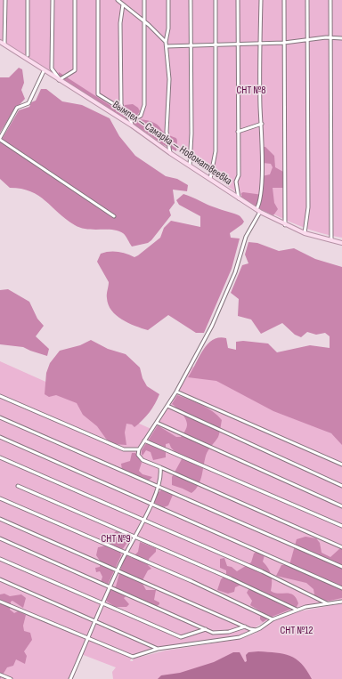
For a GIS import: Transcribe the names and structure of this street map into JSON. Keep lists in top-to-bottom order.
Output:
{
  "streets": {
    "main road": ["Вымпел — Самарка — Новоматвеевка"]
  },
  "parks": ["СНТ №8", "СНТ №9", "СНТ №12"]
}
